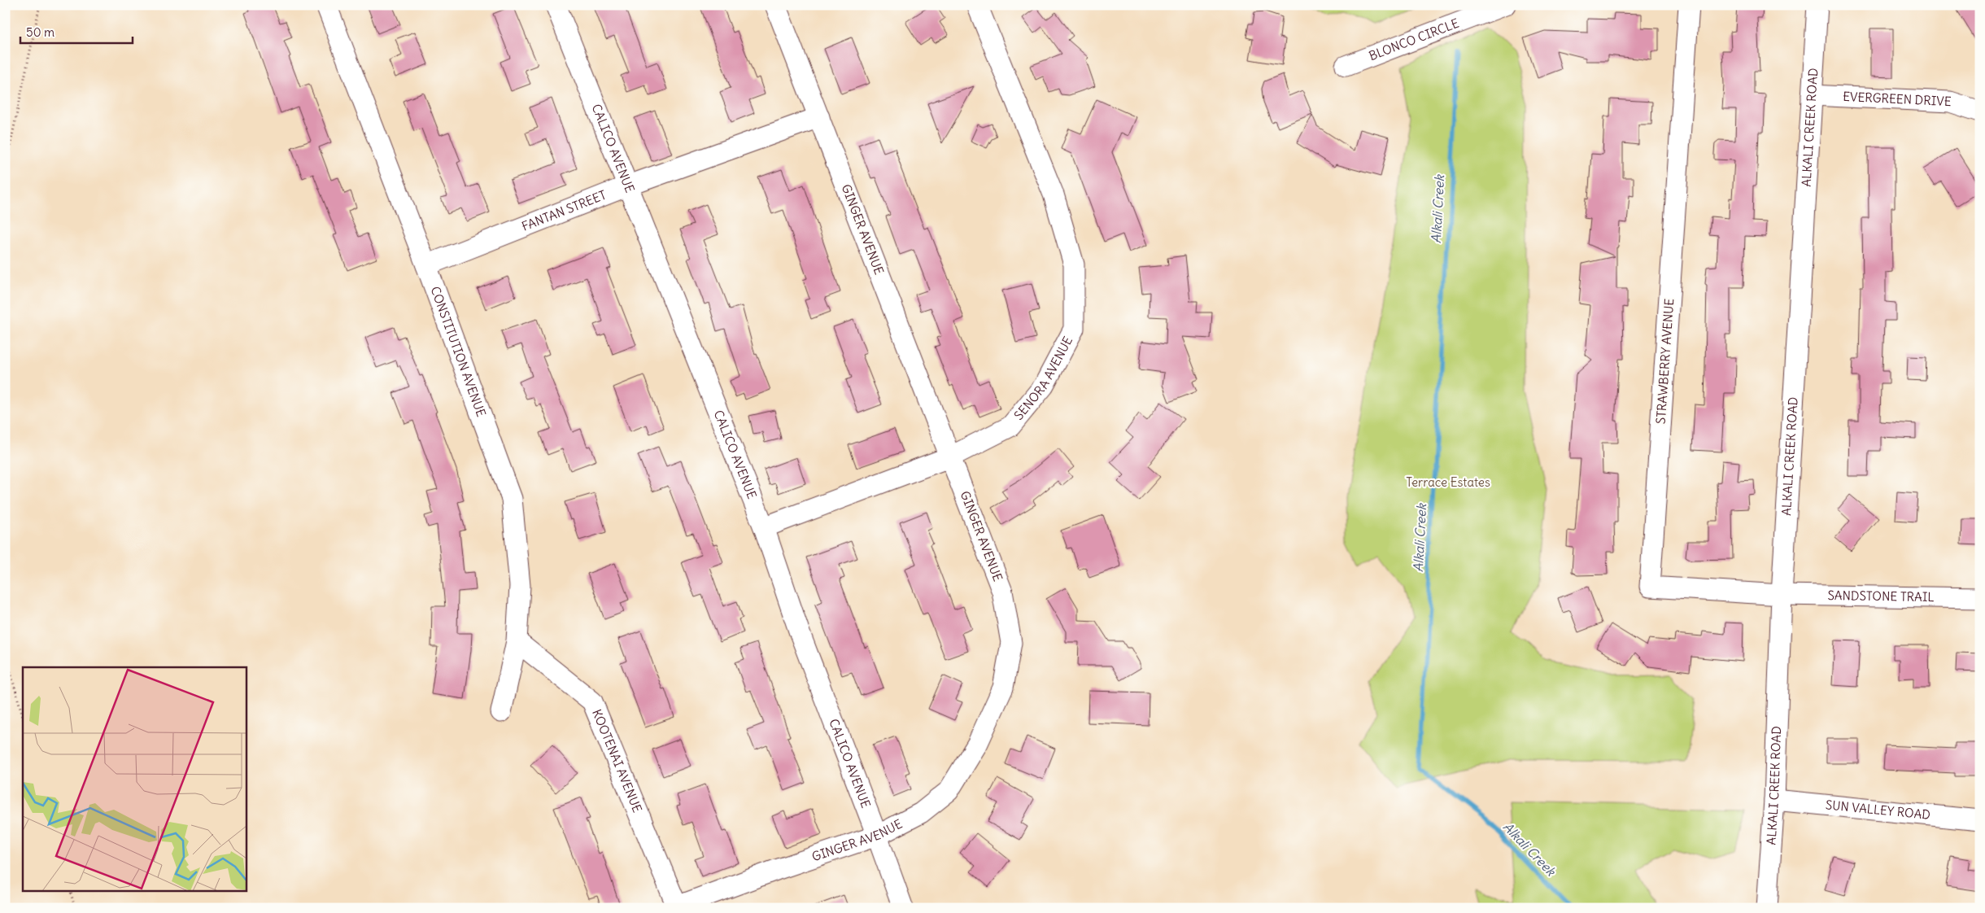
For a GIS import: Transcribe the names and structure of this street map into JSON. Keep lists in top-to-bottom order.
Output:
{
  "streets": {
    "street": [
      "BLONCO CIRCLE",
      "EVERGREEN DRIVE",
      "ALKALI CREEK ROAD",
      "CALICO AVENUE",
      "FANTAN STREET",
      "GINGER AVENUE",
      "CONSTITUTION AVENUE",
      "STRAWBERRY AVENUE",
      "SENORA AVENUE",
      "SANDSTONE TRAIL",
      "KOOTENAI AVENUE",
      "SUN VALLEY ROAD"
    ]
  },
  "crossings": [
    ["EVERGREEN DRIVE", "ALKALI CREEK ROAD"],
    ["ALKALI CREEK ROAD", "STRAWBERRY AVENUE"],
    ["ALKALI CREEK ROAD", "SANDSTONE TRAIL"],
    ["ALKALI CREEK ROAD", "SUN VALLEY ROAD"],
    ["CALICO AVENUE", "FANTAN STREET"],
    ["CALICO AVENUE", "GINGER AVENUE"],
    ["CALICO AVENUE", "SENORA AVENUE"],
    ["FANTAN STREET", "GINGER AVENUE"],
    ["FANTAN STREET", "CONSTITUTION AVENUE"],
    ["GINGER AVENUE", "SENORA AVENUE"],
    ["GINGER AVENUE", "KOOTENAI AVENUE"],
    ["CONSTITUTION AVENUE", "KOOTENAI AVENUE"],
    ["STRAWBERRY AVENUE", "SANDSTONE TRAIL"]
  ],
  "water": ["Alkali Creek"],
  "parks": ["Terrace Estates"],
  "scale_bar": "50 m"
}
